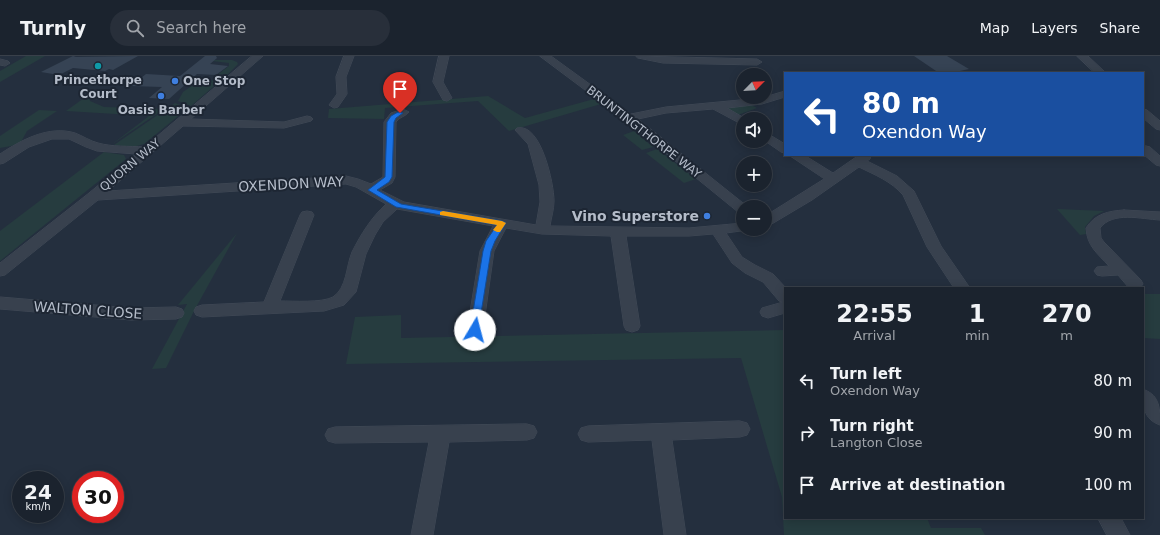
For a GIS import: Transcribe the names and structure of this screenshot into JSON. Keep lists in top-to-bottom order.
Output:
{
  "streets": {
    "street": [
      "BRUNTINGTHORPE WAY",
      "QUORN WAY",
      "OXENDON WAY",
      "WALTON CLOSE"
    ]
  },
  "crossings": [
    ["QUORN WAY", "OXENDON WAY"]
  ],
  "places": [
    "Princethorpe Court",
    "One Stop",
    "Oasis Barber",
    "Vino Superstore"
  ],
  "north": "top right",
  "page": {
    "header": "Turnly",
    "search": "Search here",
    "nav": ["Map", "Layers", "Share"],
    "map_buttons": ["+", "−"],
    "turn": ["80 m", "Oxendon Way"],
    "eta": [
      "22:55",
      "Arrival",
      "1",
      "min",
      "270",
      "m"
    ],
    "list": [
      {
        "name": "Turn left",
        "note": "Oxendon Way",
        "value": "80 m"
      },
      {
        "name": "Turn right",
        "note": "Langton Close",
        "value": "90 m"
      },
      {
        "name": "Arrive at destination",
        "value": "100 m"
      }
    ],
    "speed": "24 km/h",
    "limit": "30"
  }
}
